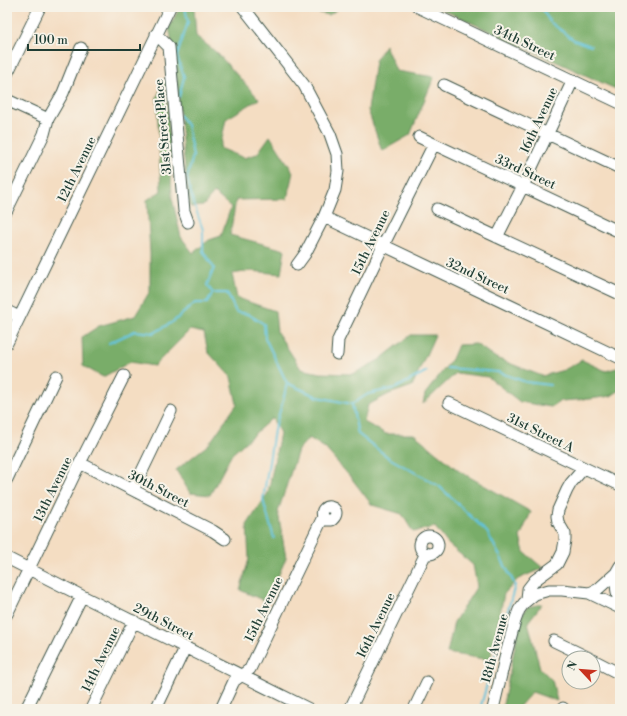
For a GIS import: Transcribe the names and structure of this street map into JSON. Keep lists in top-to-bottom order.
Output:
{
  "streets": {
    "street": [
      "34th Street",
      "16th Avenue",
      "31st Street Place",
      "12th Avenue",
      "33rd Street",
      "15th Avenue",
      "32nd Street",
      "31st Street A",
      "30th Street",
      "13th Avenue",
      "29th Street",
      "18th Avenue",
      "14th Avenue"
    ]
  },
  "crossings": [
    ["34th Street", "16th Avenue"],
    ["16th Avenue", "33rd Street"],
    ["31st Street Place", "12th Avenue"],
    ["33rd Street", "15th Avenue"],
    ["15th Avenue", "32nd Street"],
    ["15th Avenue", "29th Street"],
    ["31st Street A", "18th Avenue"],
    ["30th Street", "13th Avenue"],
    ["13th Avenue", "29th Street"],
    ["29th Street", "14th Avenue"]
  ],
  "scale_bar": "100 m",
  "north": "top left"
}
